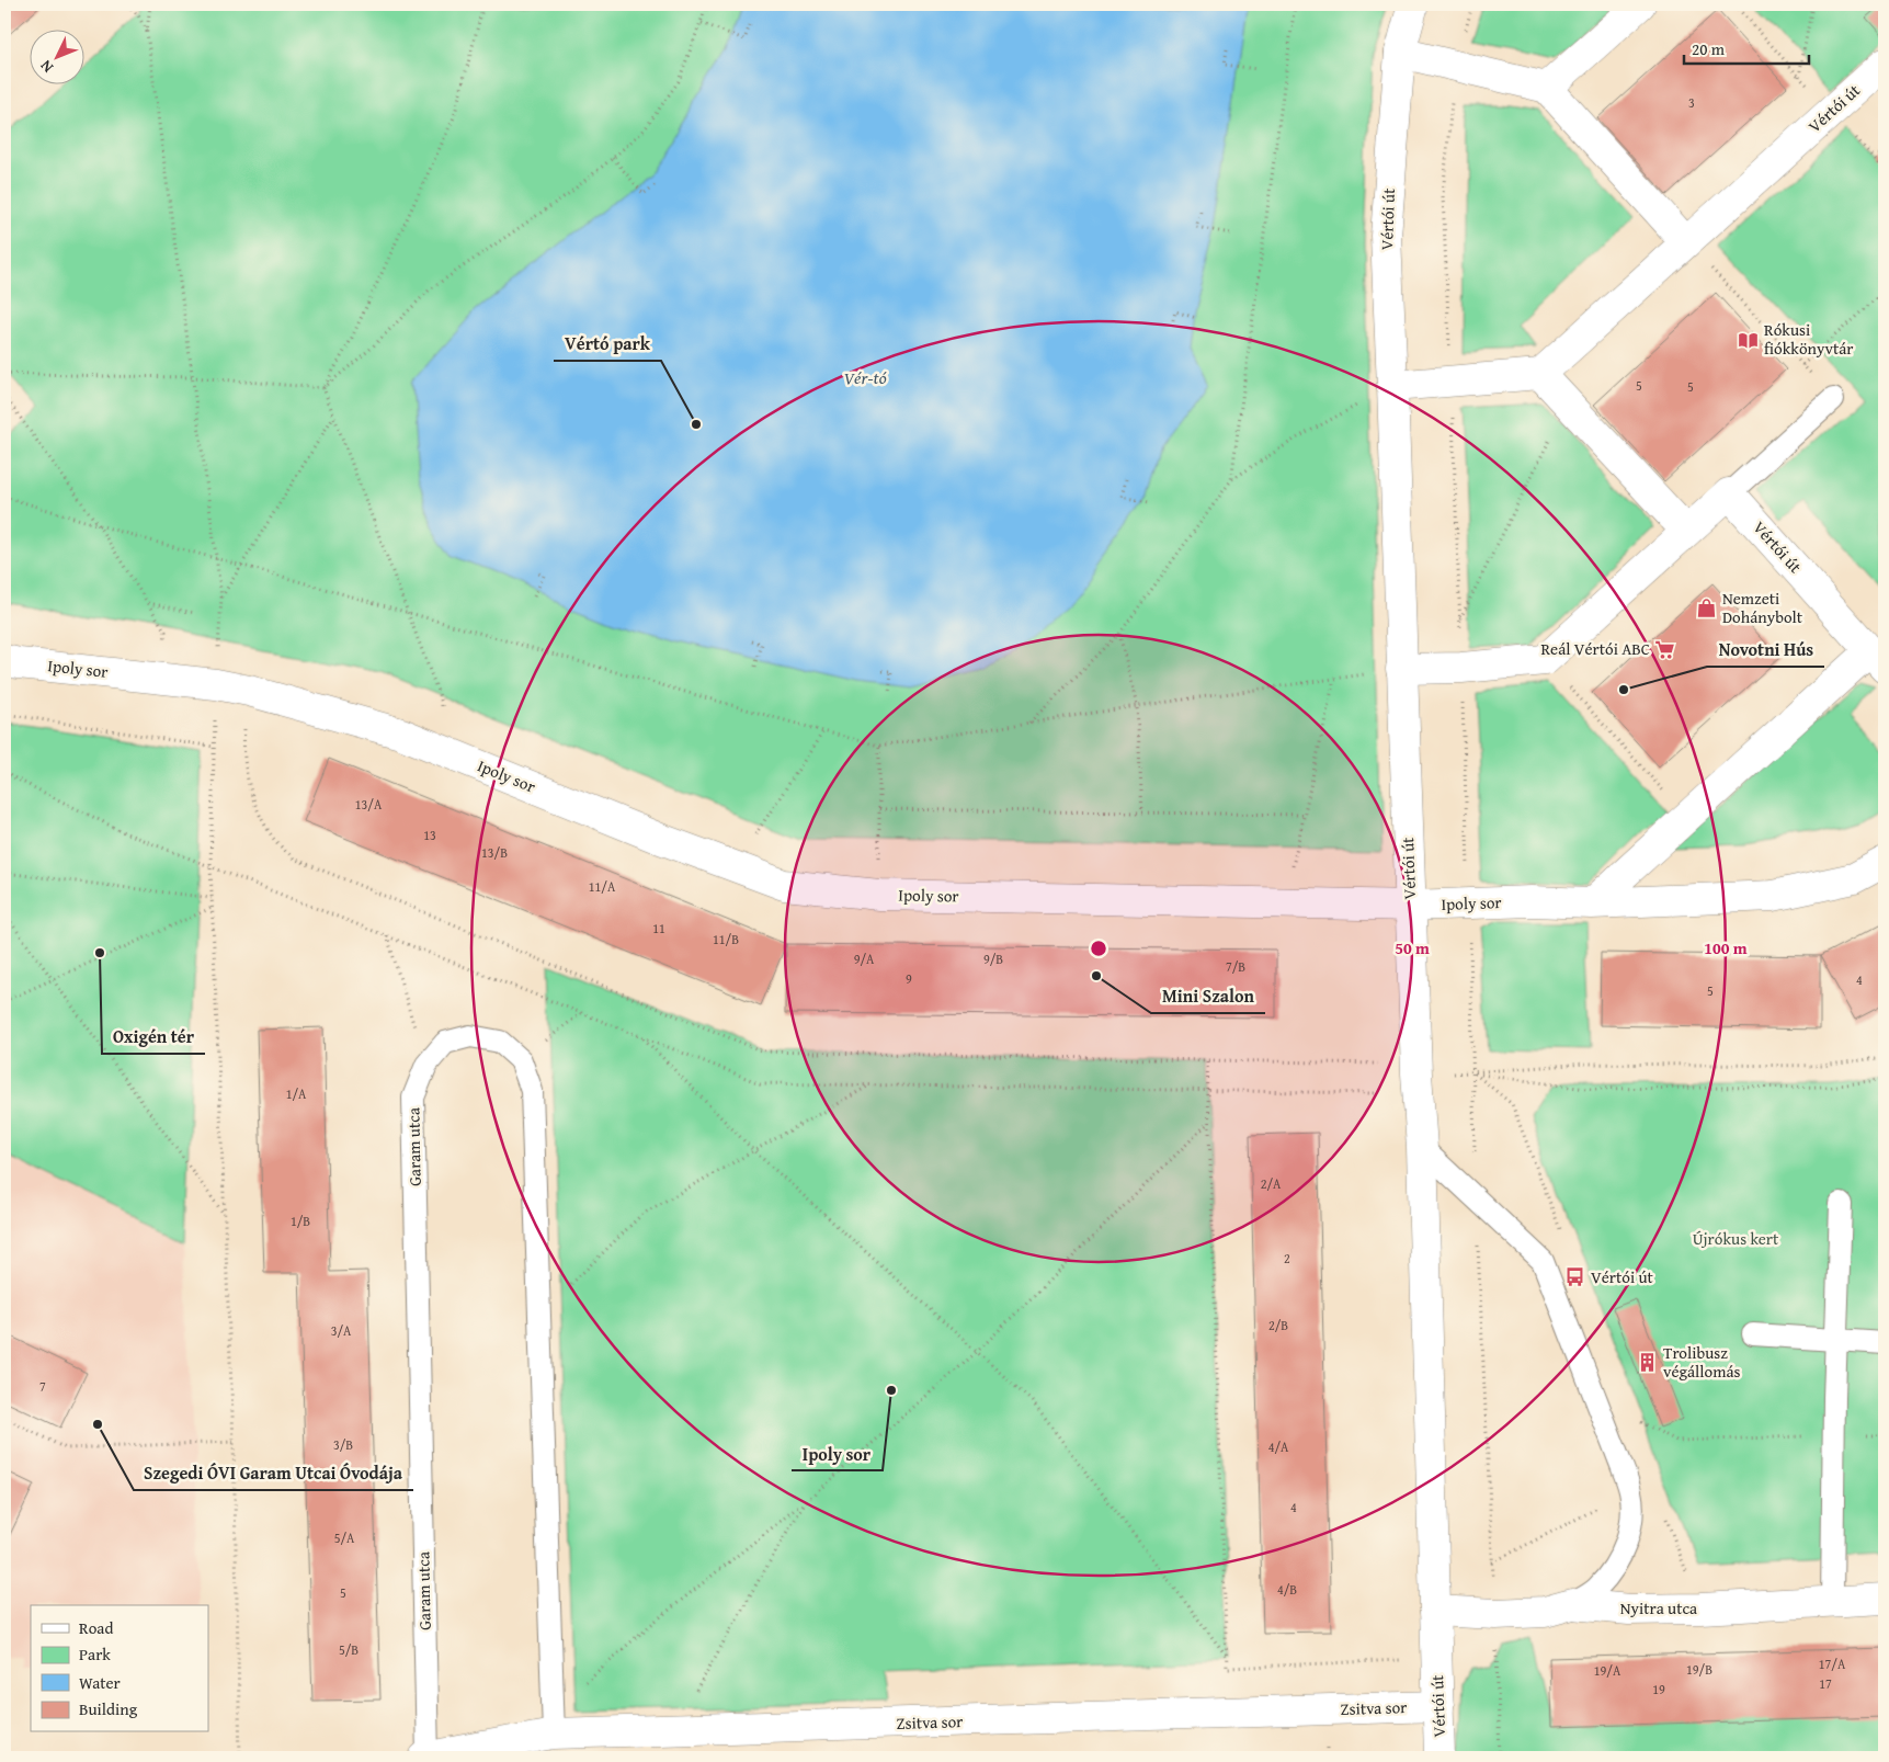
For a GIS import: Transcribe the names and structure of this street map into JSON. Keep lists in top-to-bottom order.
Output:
{
  "streets": {
    "street": [
      "Vértói út",
      "Ipoly sor",
      "Nyitra utca",
      "Zsitva sor"
    ],
    "lane": ["Garam utca"]
  },
  "crossings": [
    ["Vértói út", "Ipoly sor"],
    ["Vértói út", "Nyitra utca"],
    ["Vértói út", "Zsitva sor"],
    ["Garam utca", "Zsitva sor"]
  ],
  "water": ["Vér-tó"],
  "parks": ["Újrókus kert"],
  "places": {
    "library": ["Rókusi fiókkönyvtár"],
    "other": [
      "Vértó park",
      "Novotni Hús",
      "Oxigén tér",
      "Mini Szalon",
      "Ipoly sor",
      "Szegedi ÓVI Garam Utcai Óvodája"
    ],
    "shop": ["Nemzeti Dohánybolt"],
    "supermarket": ["Reál Vértói ABC"],
    "bus stop": ["Vértói út"],
    "building": ["Trolibusz végállomás"]
  },
  "house_numbers": [
    "3",
    "5",
    "5",
    "13/A",
    "13",
    "13/B",
    "11/A",
    "11",
    "11/B",
    "9/A",
    "9/B",
    "7/B",
    "9",
    "4",
    "5",
    "1/A",
    "2/A",
    "1/B",
    "2",
    "2/B",
    "3/A",
    "7",
    "3/B",
    "4/A",
    "4",
    "5/A",
    "4/B",
    "5",
    "5/B",
    "17/A",
    "19/B",
    "19/A",
    "17",
    "19"
  ],
  "legend": [
    "Road",
    "Park",
    "Water",
    "Building"
  ],
  "scale_bar": "20 m",
  "north": "bottom left",
  "rings": ["50 m", "100 m"]
}
